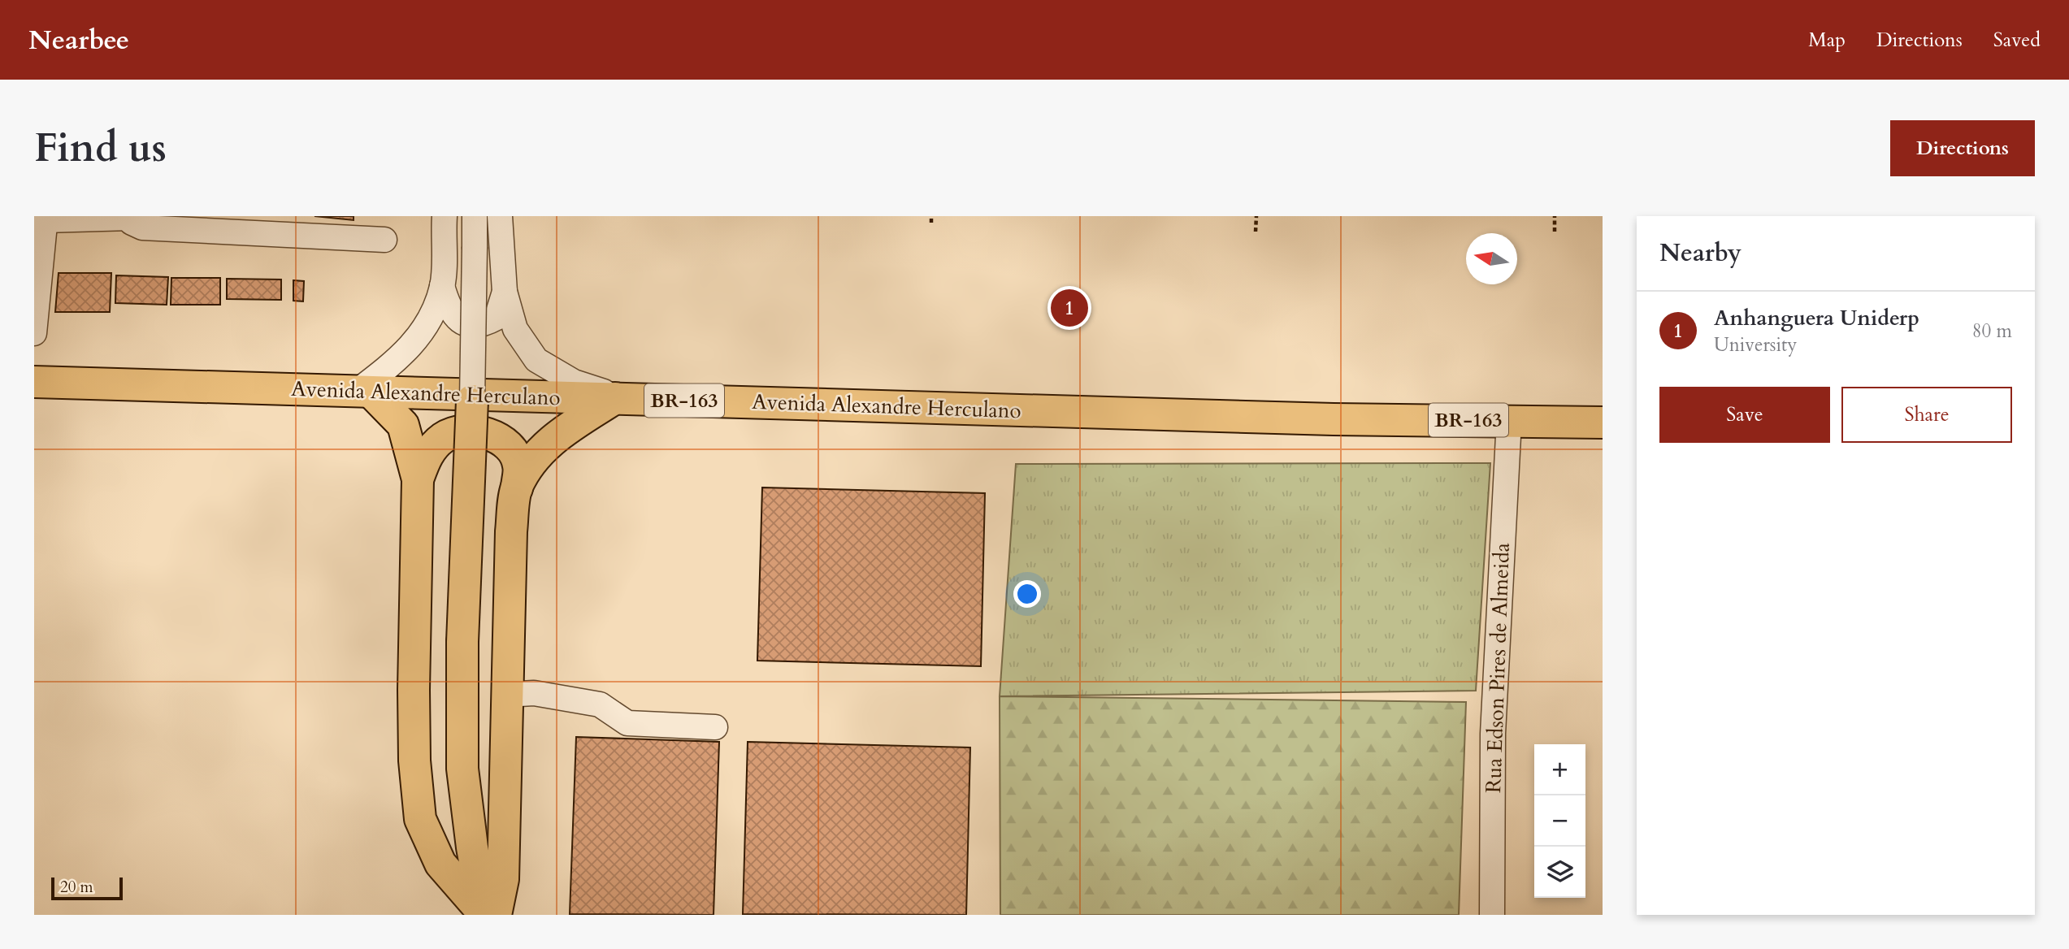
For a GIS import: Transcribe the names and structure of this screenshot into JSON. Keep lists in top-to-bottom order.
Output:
{
  "streets": {
    "main road": ["Avenida Alexandre Herculano", "BR-163"],
    "street": ["Rua Edson Pires de Almeida"]
  },
  "crossings": [
    ["Avenida Alexandre Herculano", "Rua Edson Pires de Almeida"]
  ],
  "scale_bar": "20 m",
  "north": "left",
  "page": {
    "header": "Nearbee",
    "nav": ["Map", "Directions", "Saved"],
    "buttons": [
      "Directions",
      ["Save", "Share"]
    ],
    "title": "Find us",
    "heading": "Nearby",
    "pins": "1",
    "list": [
      {
        "mark": "1",
        "name": "Anhanguera Uniderp",
        "note": "University",
        "value": "80 m"
      }
    ],
    "map_buttons": ["+", "−"],
    "scale": "20 m"
  }
}
